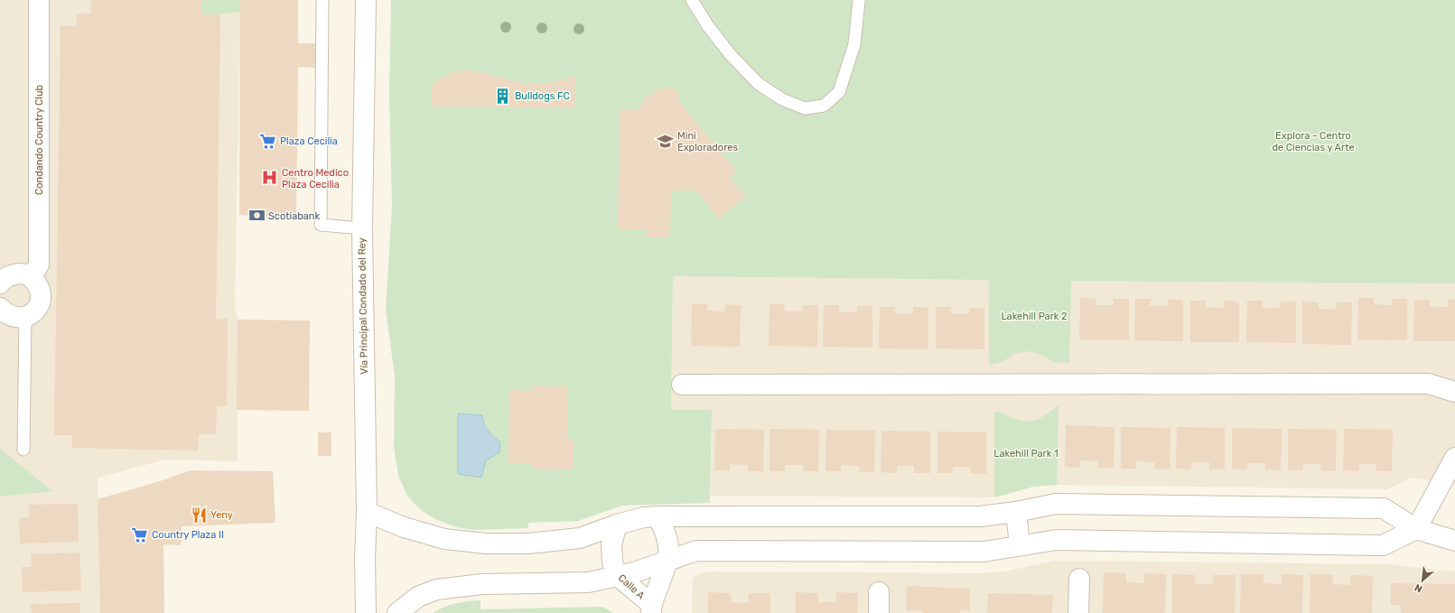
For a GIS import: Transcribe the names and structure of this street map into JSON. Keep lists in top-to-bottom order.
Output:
{
  "streets": {
    "street": ["Condando Country Club", "Vía Principal Condado del Rey", "Calle A"]
  },
  "parks": ["Explora - Centro de Ciencias y Arte", "Lakehill Park 2", "Lakehill Park 1"],
  "places": {
    "building": ["Bulldogs FC"],
    "supermarket": ["Plaza Cecilia", "Country Plaza II"],
    "school or university": ["Mini Exploradores"],
    "hospital": ["Centro Medico Plaza Cecilia"],
    "bank": ["Scotiabank"],
    "restaurant": ["Yeny"]
  },
  "north": "bottom left"
}
